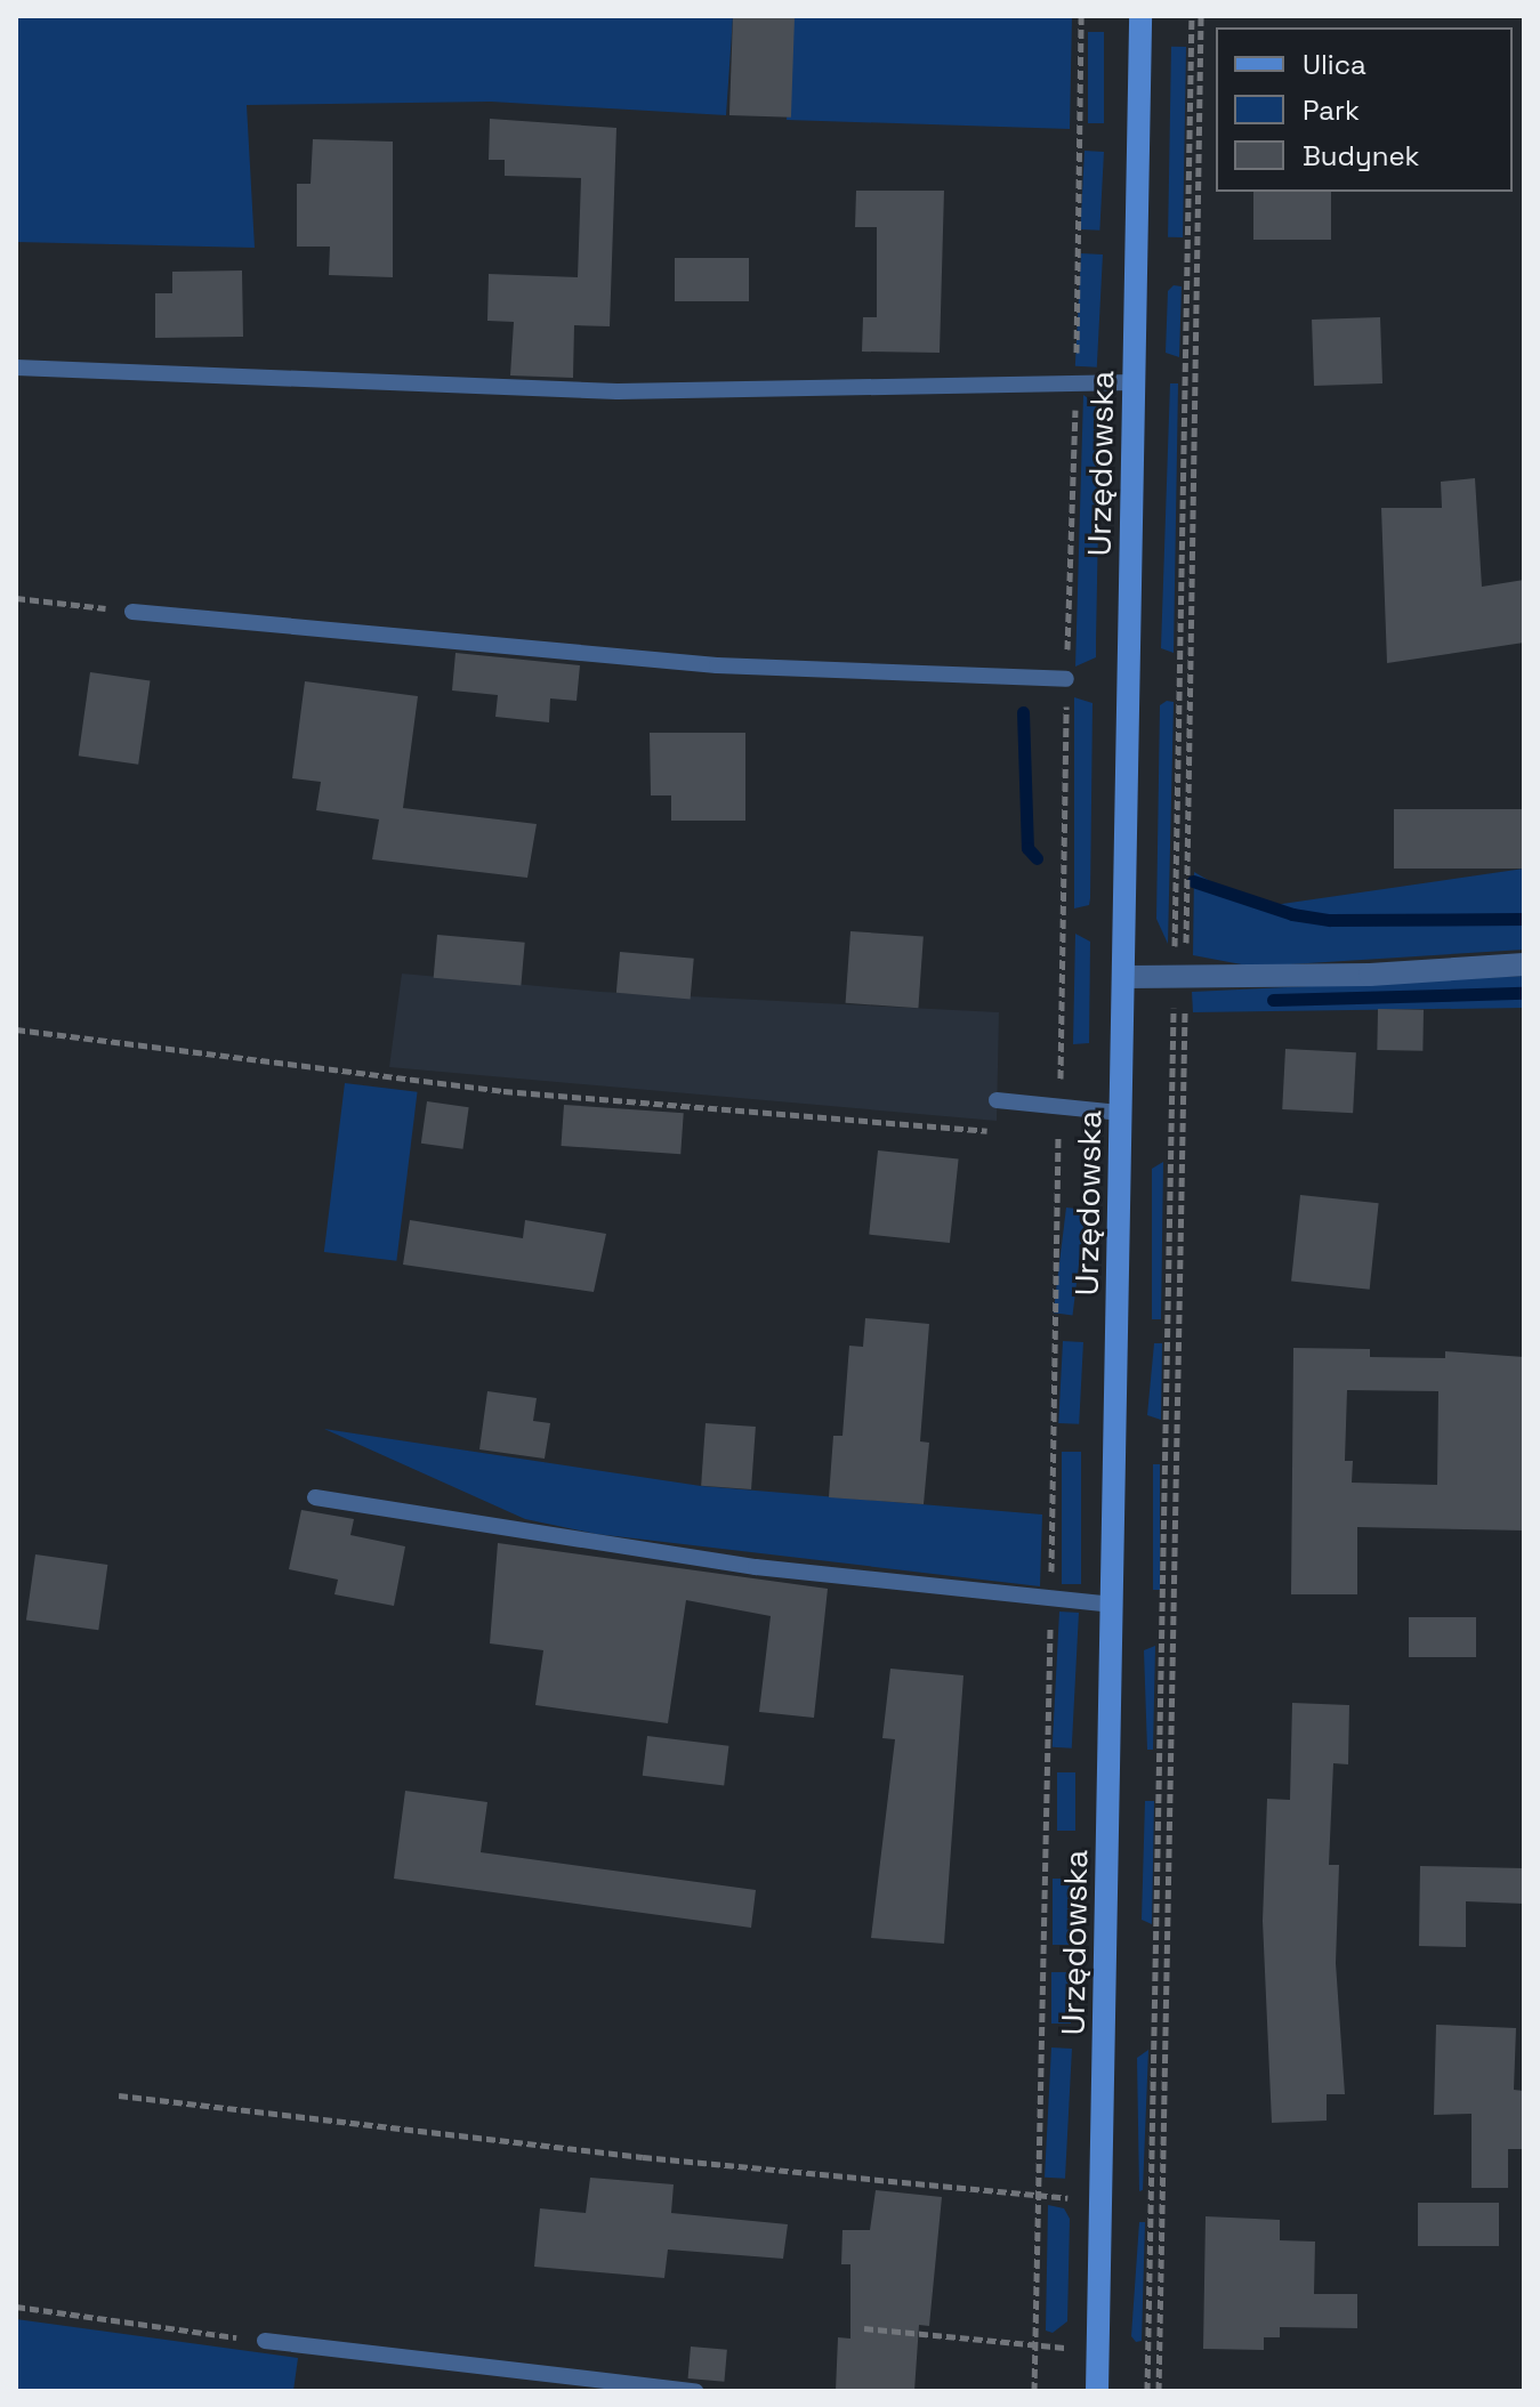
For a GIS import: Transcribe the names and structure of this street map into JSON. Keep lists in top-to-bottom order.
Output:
{
  "streets": {
    "street": ["Urzędowska"]
  },
  "legend": ["Ulica", "Park", "Budynek"]
}
